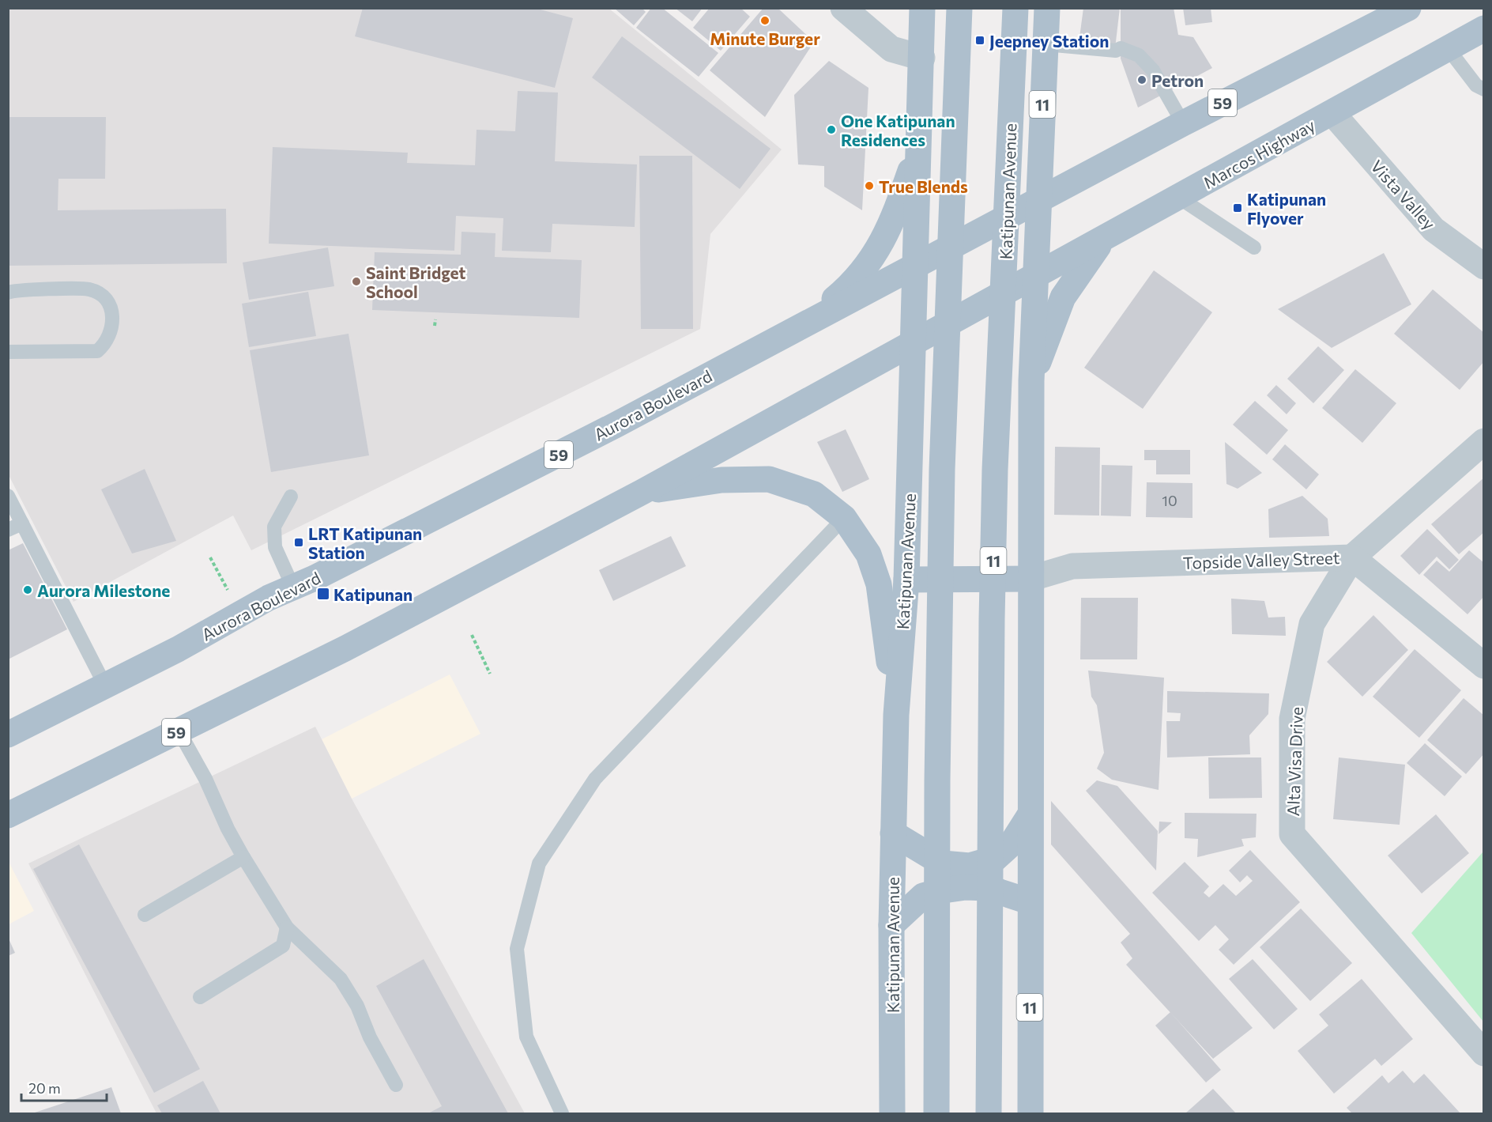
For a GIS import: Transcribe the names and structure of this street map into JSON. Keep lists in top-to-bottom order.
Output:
{
  "streets": {
    "main road": [
      "59",
      "11",
      "Marcos Highway",
      "Katipunan Avenue",
      "Aurora Boulevard"
    ],
    "street": ["Vista Valley", "Topside Valley Street", "Alta Visa Drive"]
  },
  "crossings": [
    ["59", "Marcos Highway"],
    ["59", "Katipunan Avenue"],
    ["59", "Aurora Boulevard"],
    ["Marcos Highway", "Katipunan Avenue"],
    ["Marcos Highway", "Vista Valley"],
    ["Katipunan Avenue", "Aurora Boulevard"],
    ["Katipunan Avenue", "Topside Valley Street"],
    ["Topside Valley Street", "Alta Visa Drive"]
  ],
  "places": {
    "other": [
      "Minute Burger",
      "Petron",
      "One Katipunan Residences",
      "True Blends",
      "Saint Bridget School",
      "Aurora Milestone"
    ],
    "transit": [
      "Jeepney Station",
      "Katipunan Flyover",
      "LRT Katipunan Station",
      "Katipunan"
    ]
  },
  "house_numbers": ["10"],
  "scale_bar": "20 m"
}
